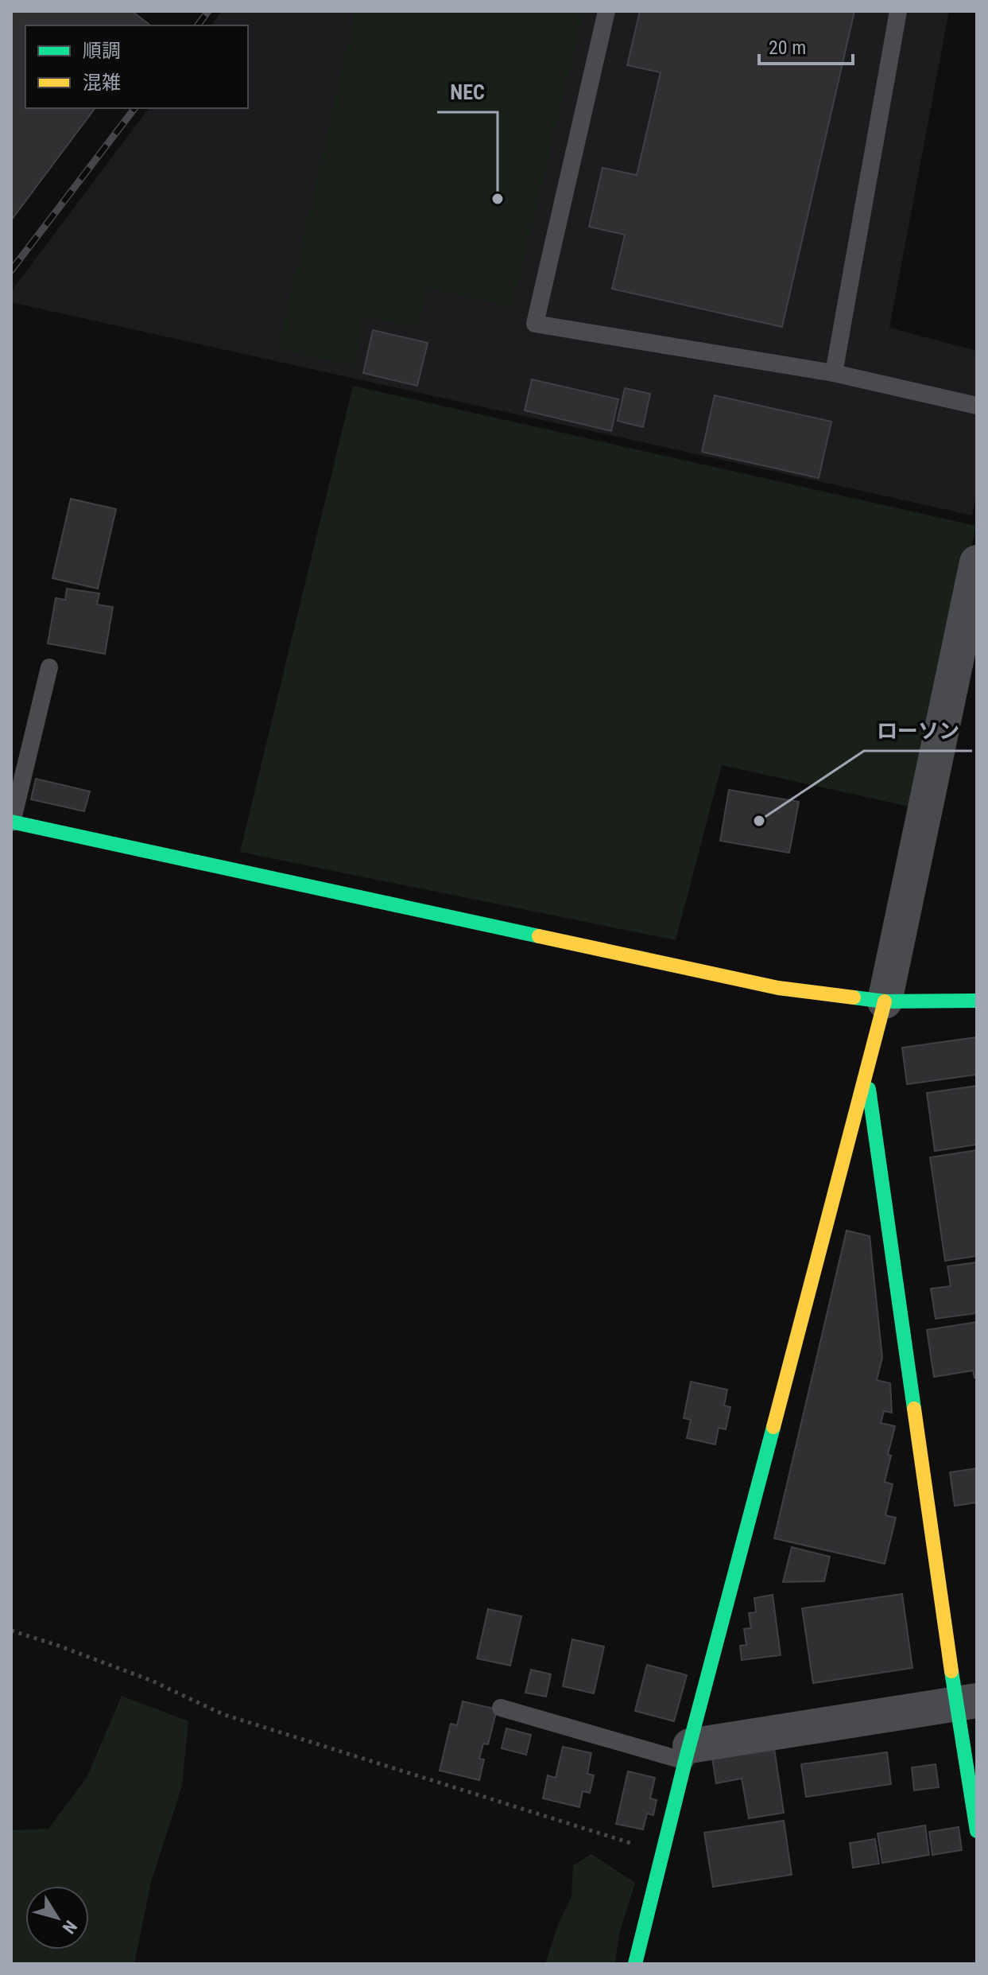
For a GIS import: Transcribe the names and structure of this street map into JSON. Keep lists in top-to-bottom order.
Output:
{
  "places": ["NEC", "ローソン"],
  "legend": ["順調", "混雑"],
  "scale_bar": "20 m",
  "north": "bottom right"
}
